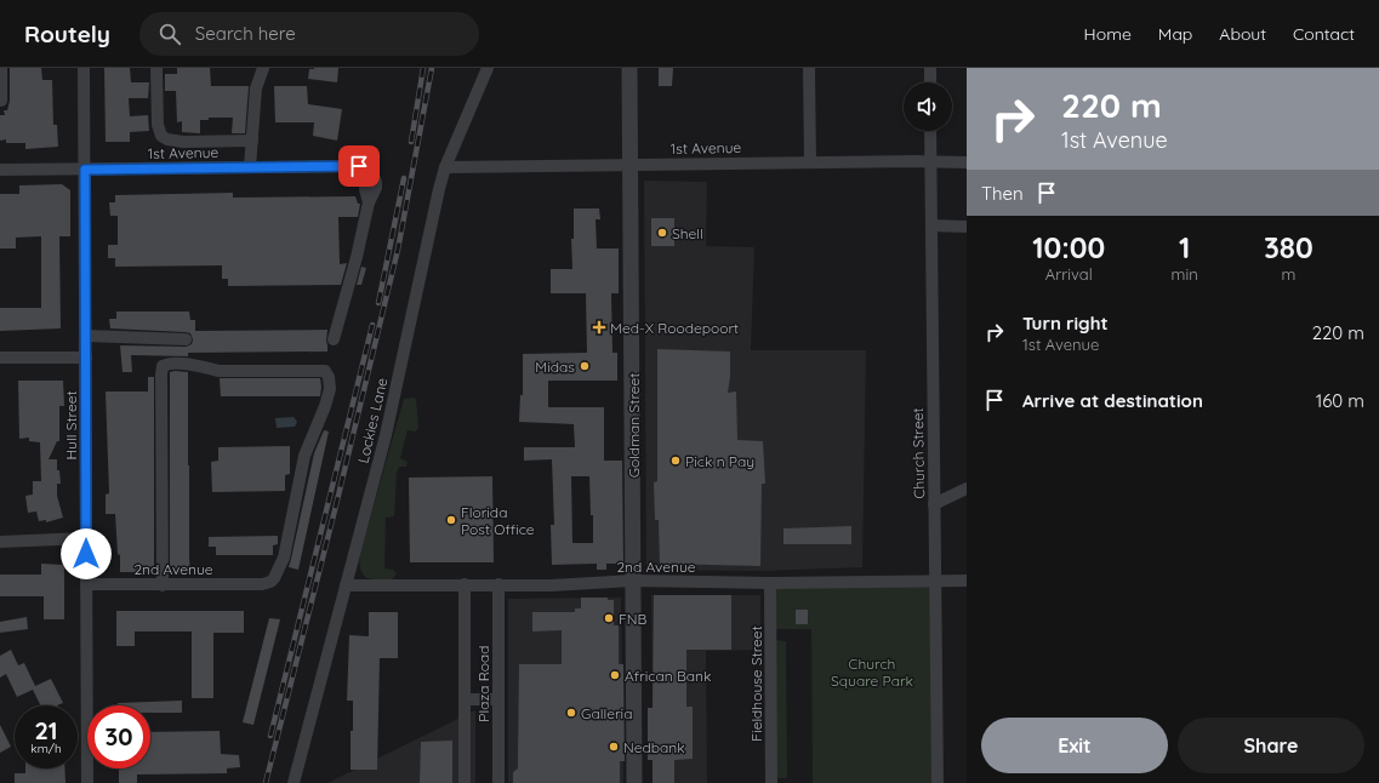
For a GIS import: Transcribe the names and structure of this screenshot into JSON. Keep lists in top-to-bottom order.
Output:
{
  "streets": {
    "street": [
      "1st Avenue",
      "Lockies Lane",
      "Hull Street",
      "Goldman Street",
      "Church Street",
      "2nd Avenue",
      "Plaza Road",
      "Fieldhouse Street"
    ]
  },
  "crossings": [
    ["1st Avenue", "Lockies Lane"],
    ["1st Avenue", "Hull Street"],
    ["1st Avenue", "Goldman Street"],
    ["1st Avenue", "Church Street"],
    ["Lockies Lane", "2nd Avenue"],
    ["Hull Street", "2nd Avenue"],
    ["Goldman Street", "2nd Avenue"],
    ["Church Street", "2nd Avenue"],
    ["2nd Avenue", "Plaza Road"],
    ["2nd Avenue", "Fieldhouse Street"]
  ],
  "parks": ["Church Square Park"],
  "places": {
    "other": [
      "Shell",
      "Midas",
      "Pick n Pay",
      "Florida Post Office",
      "FNB",
      "African Bank",
      "Galleria",
      "Nedbank"
    ],
    "health": ["Med-X Roodepoort"]
  },
  "page": {
    "header": "Routely",
    "search": "Search here",
    "nav": [
      "Home",
      "Map",
      "About",
      "Contact"
    ],
    "turn": ["220 m", "1st Avenue"],
    "then": "Then",
    "eta": [
      "10:00",
      "Arrival",
      "1",
      "min",
      "380",
      "m"
    ],
    "list": [
      {
        "name": "Turn right",
        "note": "1st Avenue",
        "value": "220 m"
      },
      {
        "name": "Arrive at destination",
        "value": "160 m"
      }
    ],
    "speed": "21 km/h",
    "limit": "30",
    "buttons": ["Exit", "Share"]
  }
}
